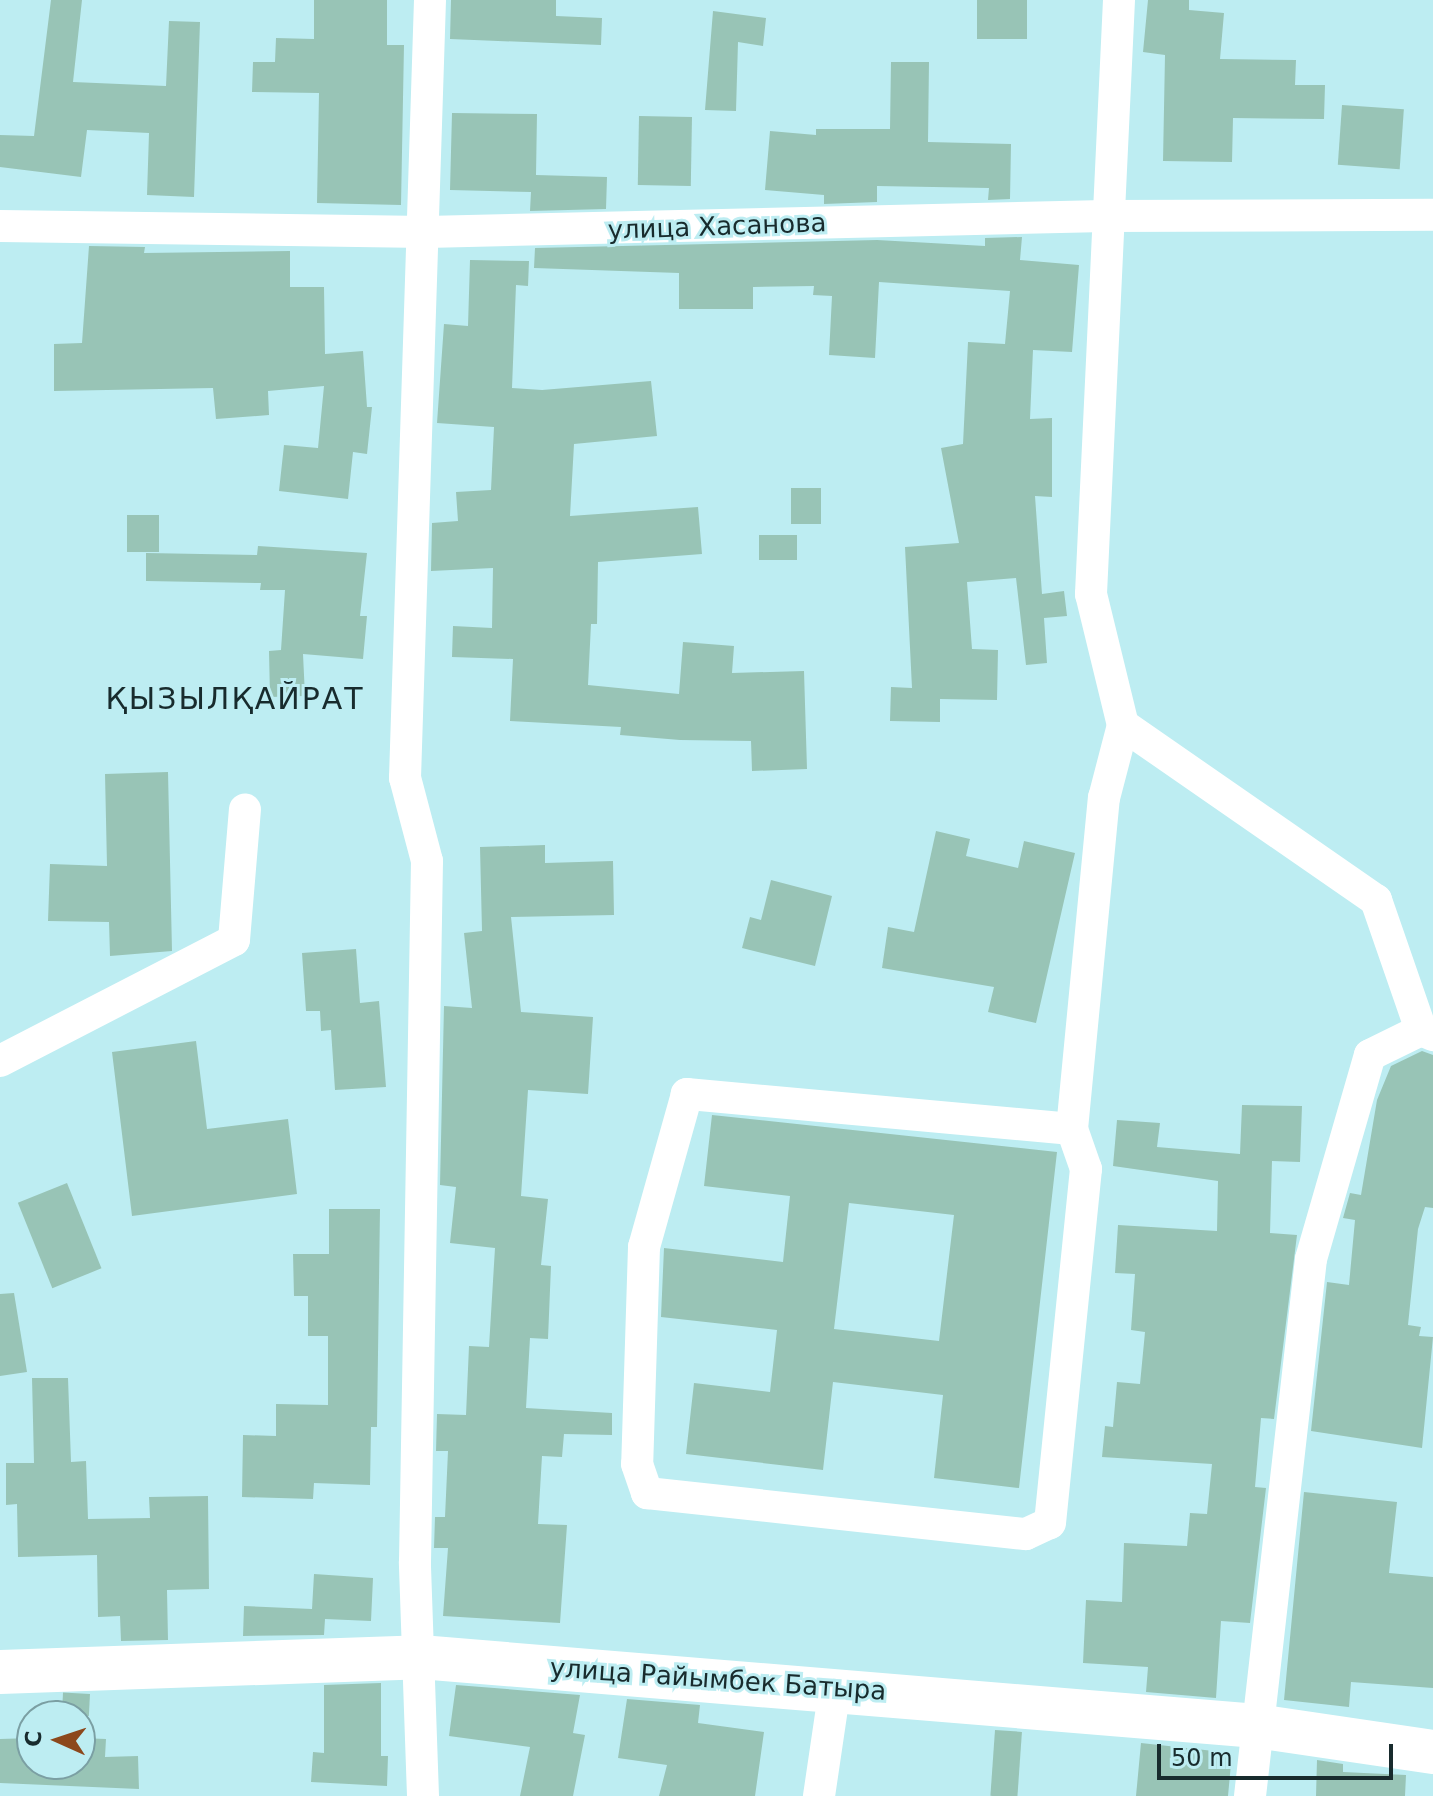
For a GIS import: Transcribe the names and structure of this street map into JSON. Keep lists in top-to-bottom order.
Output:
{
  "streets": {
    "street": ["улица Хасанова", "улица Райымбек Батыра"]
  },
  "districts": ["ҚЫЗЫЛҚАЙРАТ"],
  "scale_bar": "50 m",
  "north": "left"
}
